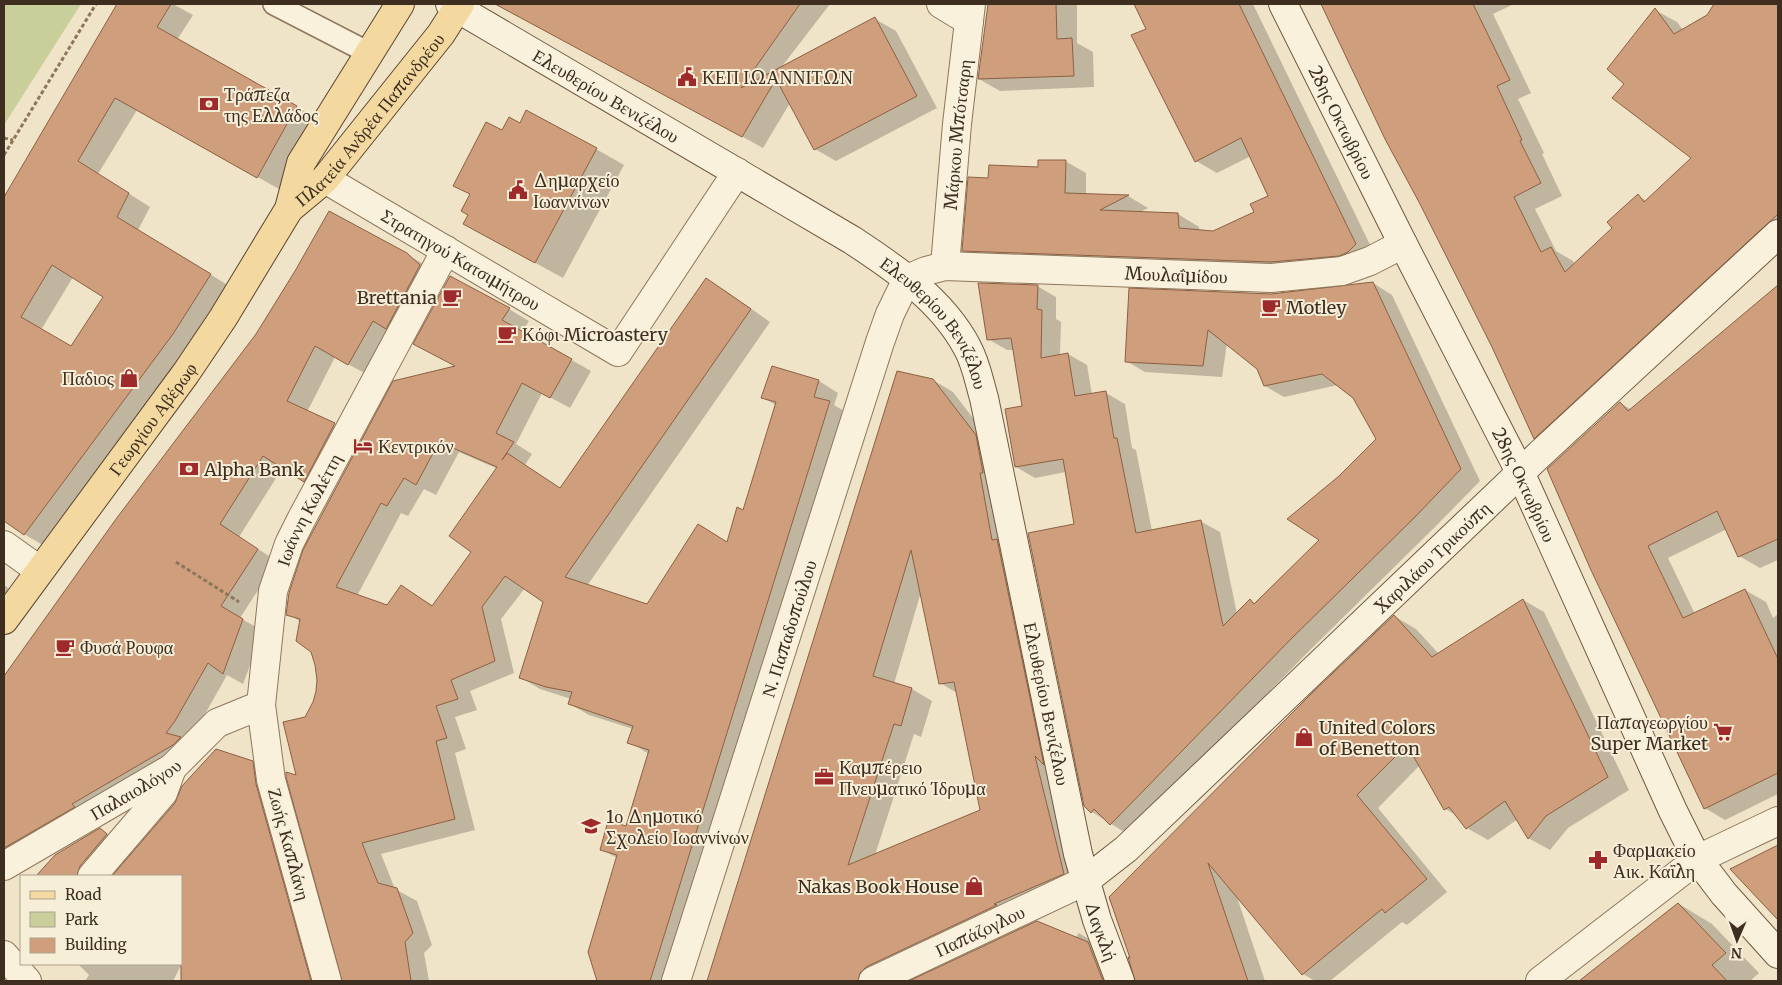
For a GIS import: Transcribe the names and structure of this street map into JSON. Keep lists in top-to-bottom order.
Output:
{
  "streets": {
    "main road": ["Πλατεία Ανδρέα Παπανδρέου", "Γεωργίου Αβέρωφ"],
    "street": [
      "Ελευθερίου Βενιζέλου",
      "28ης Οκτωβρίου",
      "Μάρκου Μπότσαρη",
      "Στρατηγού Κατσιμήτρου",
      "Μουλαΐμίδου",
      "Ιωάννη Κωλέττη",
      "Χαριλάου Τρικούπη",
      "Ν. Παπαδοπούλου",
      "Παλαιολόγου",
      "Ζωής Καπλάνη",
      "Παπάζογλου",
      "Δαγκλή"
    ]
  },
  "crossings": [
    ["Ελευθερίου Βενιζέλου", "Πλατεία Ανδρέα Παπανδρέου"],
    ["Ελευθερίου Βενιζέλου", "Στρατηγού Κατσιμήτρου"],
    ["Ελευθερίου Βενιζέλου", "Μουλαΐμίδου"],
    ["Ελευθερίου Βενιζέλου", "Χαριλάου Τρικούπη"],
    ["Ελευθερίου Βενιζέλου", "Ν. Παπαδοπούλου"],
    ["Ελευθερίου Βενιζέλου", "Παπάζογλου"],
    ["Ελευθερίου Βενιζέλου", "Δαγκλή"],
    ["Πλατεία Ανδρέα Παπανδρέου", "Στρατηγού Κατσιμήτρου"],
    ["Πλατεία Ανδρέα Παπανδρέου", "Γεωργίου Αβέρωφ"],
    ["28ης Οκτωβρίου", "Μουλαΐμίδου"],
    ["28ης Οκτωβρίου", "Χαριλάου Τρικούπη"],
    ["Μάρκου Μπότσαρη", "Μουλαΐμίδου"],
    ["Στρατηγού Κατσιμήτρου", "Ιωάννη Κωλέττη"],
    ["Μουλαΐμίδου", "Ν. Παπαδοπούλου"],
    ["Ιωάννη Κωλέττη", "Παλαιολόγου"],
    ["Ιωάννη Κωλέττη", "Ζωής Καπλάνη"],
    ["Χαριλάου Τρικούπη", "Παπάζογλου"],
    ["Χαριλάου Τρικούπη", "Δαγκλή"],
    ["Παλαιολόγου", "Ζωής Καπλάνη"],
    ["Παπάζογλου", "Δαγκλή"]
  ],
  "places": {
    "public building": ["ΚΕΠ ΙΩΑΝΝΙΤΩΝ", "Δημαρχείο Ιωαννίνων"],
    "bank": ["Τράπεζα της Ελλάδος", "Alpha Bank"],
    "cafe": [
      "Brettania",
      "Motley",
      "Κόφι Microastery",
      "Φυσά Ρουφα"
    ],
    "shop": ["Παδιος", "United Colors of Benetton", "Nakas Book House"],
    "hotel": ["Κεντρικόν"],
    "supermarket": ["Παπαγεωργίου Super Market"],
    "office": ["Καμπέρειο Πνευματικό Ίδρυμα"],
    "school or university": ["1ο Δημοτικό Σχολείο Ιωαννίνων"],
    "pharmacy": ["Φαρμακείο Αικ. Καΐλη"]
  },
  "legend": ["Road", "Park", "Building"],
  "north": "bottom"
}
